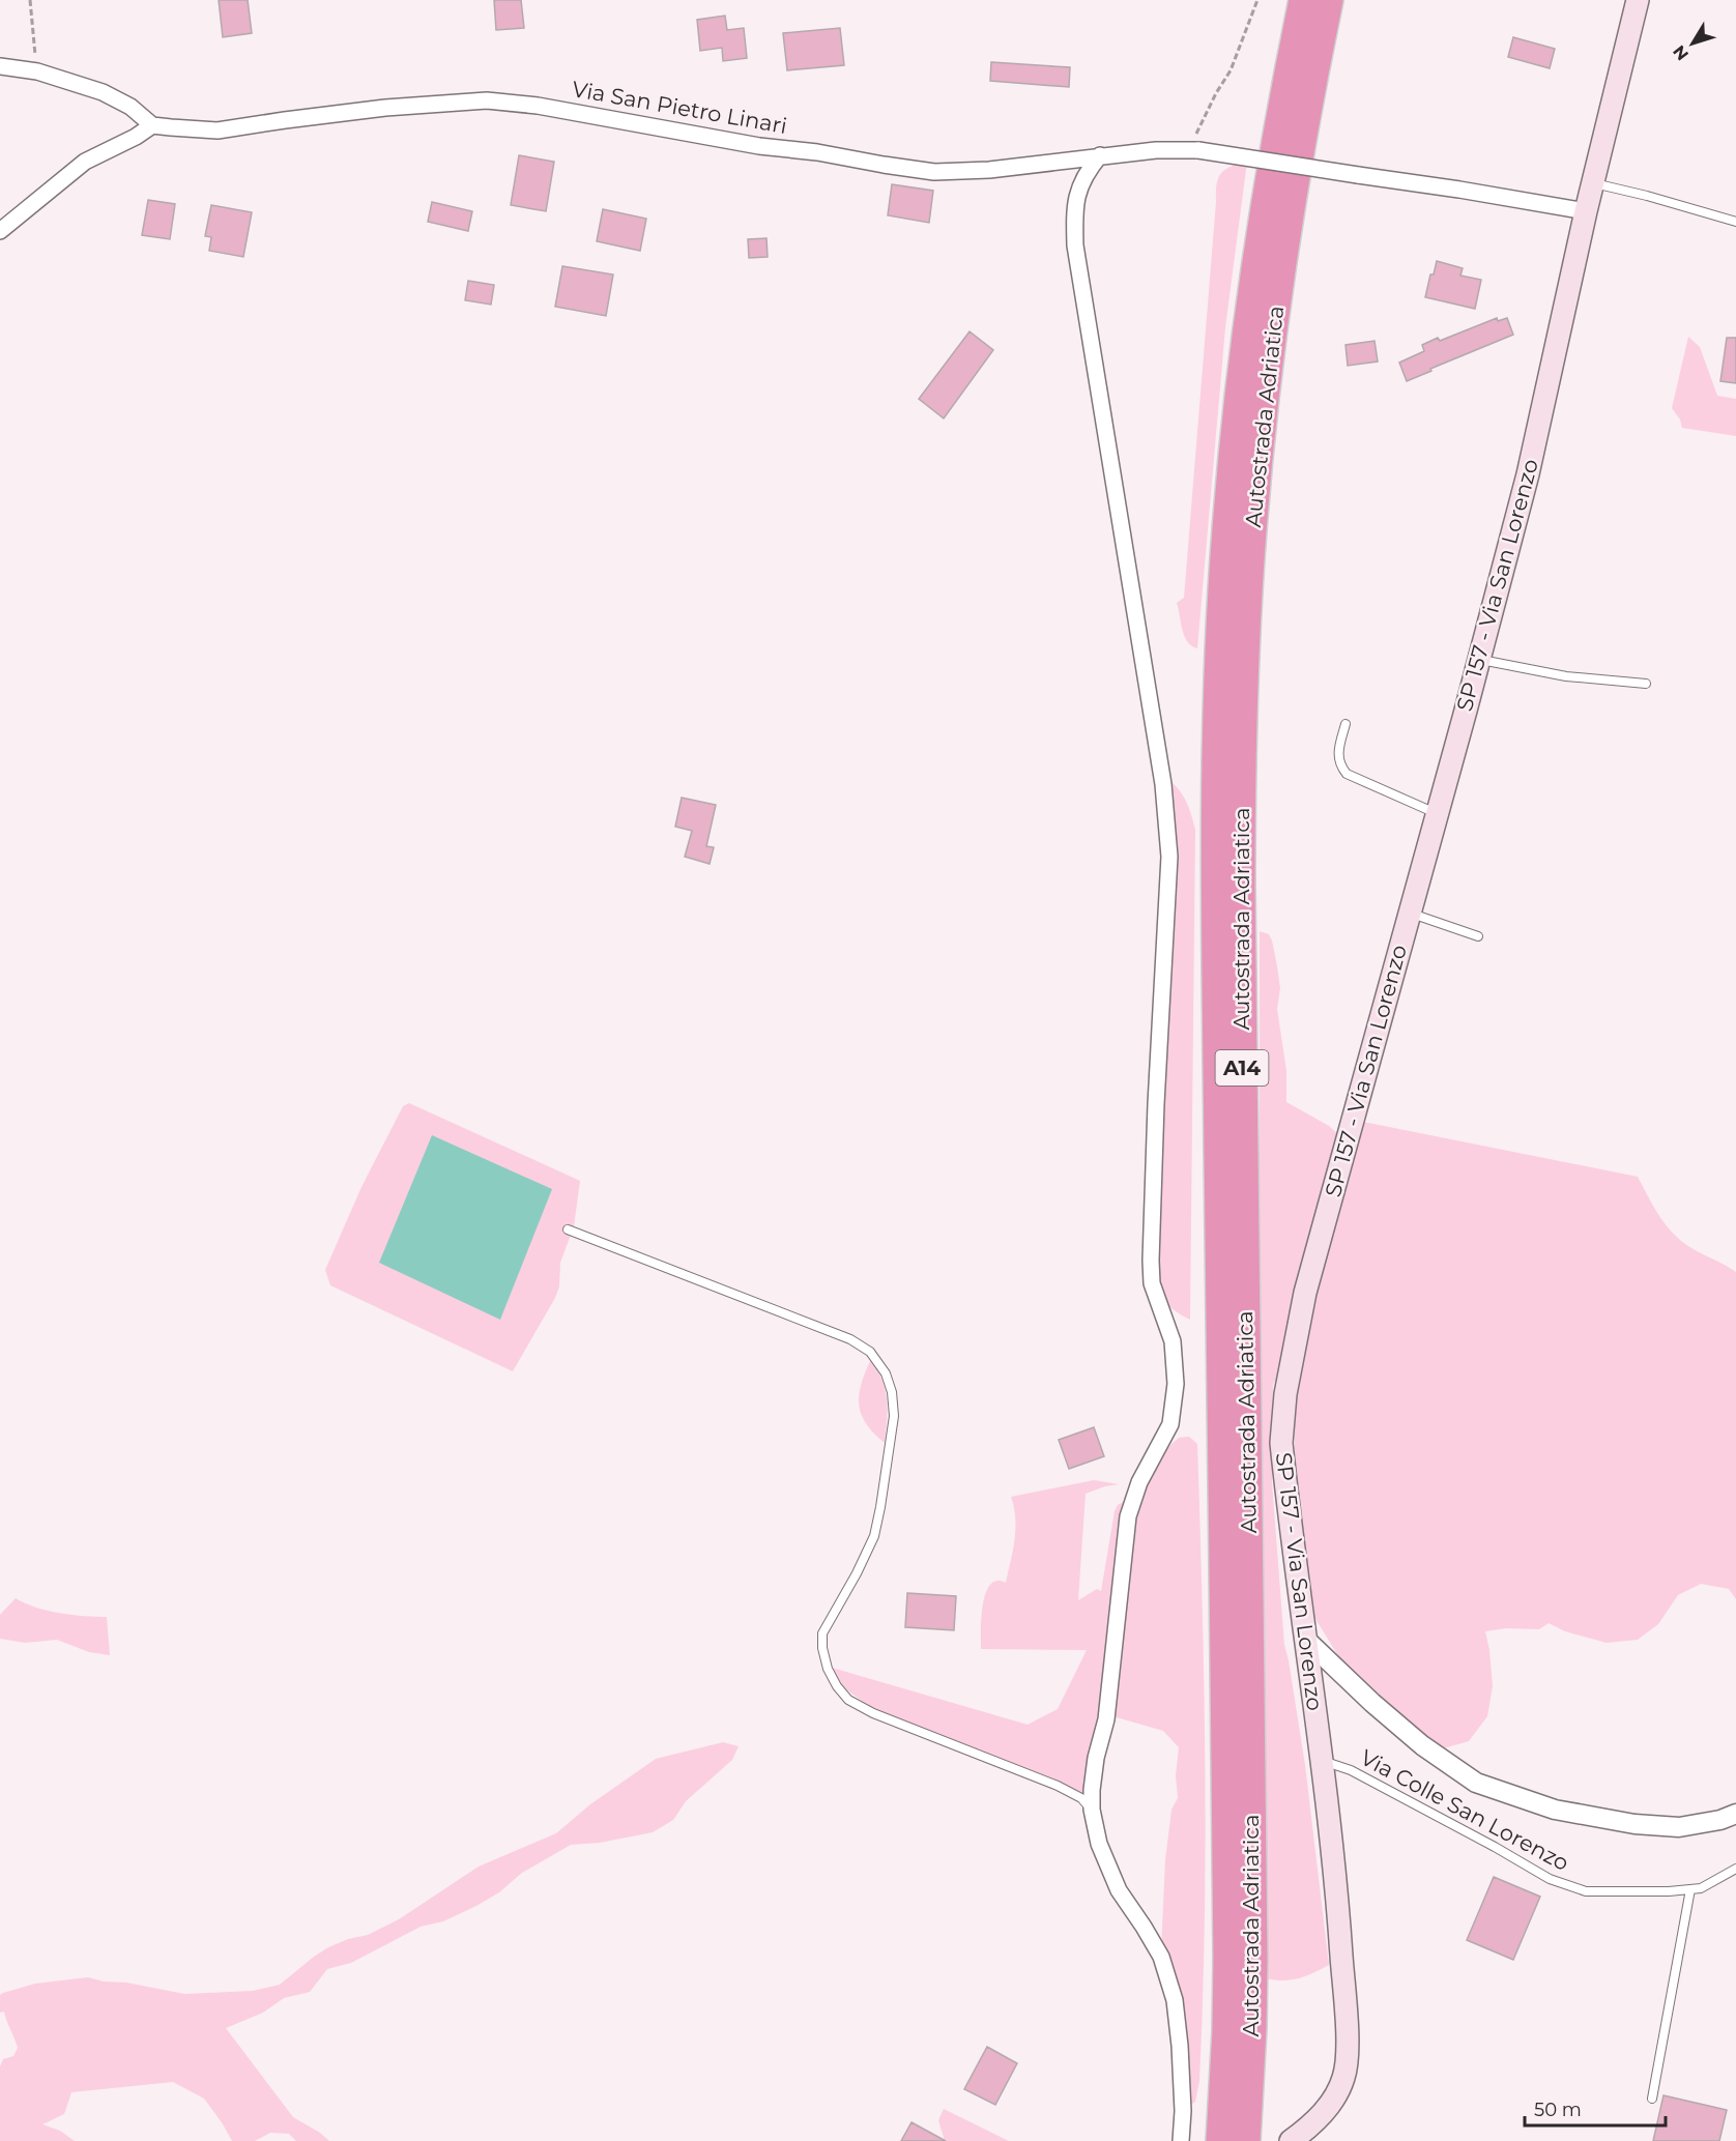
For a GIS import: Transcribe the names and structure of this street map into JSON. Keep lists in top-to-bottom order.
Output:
{
  "streets": {
    "highway": ["Autostrada Adriatica", "A14"],
    "main road": ["SP 157 - Via San Lorenzo"],
    "street": ["Via San Pietro Linari"],
    "lane": ["Via Colle San Lorenzo"]
  },
  "crossings": [
    ["Via San Pietro Linari", "SP 157 - Via San Lorenzo"],
    ["SP 157 - Via San Lorenzo", "Via Colle San Lorenzo"]
  ],
  "scale_bar": "50 m",
  "north": "bottom left"
}
